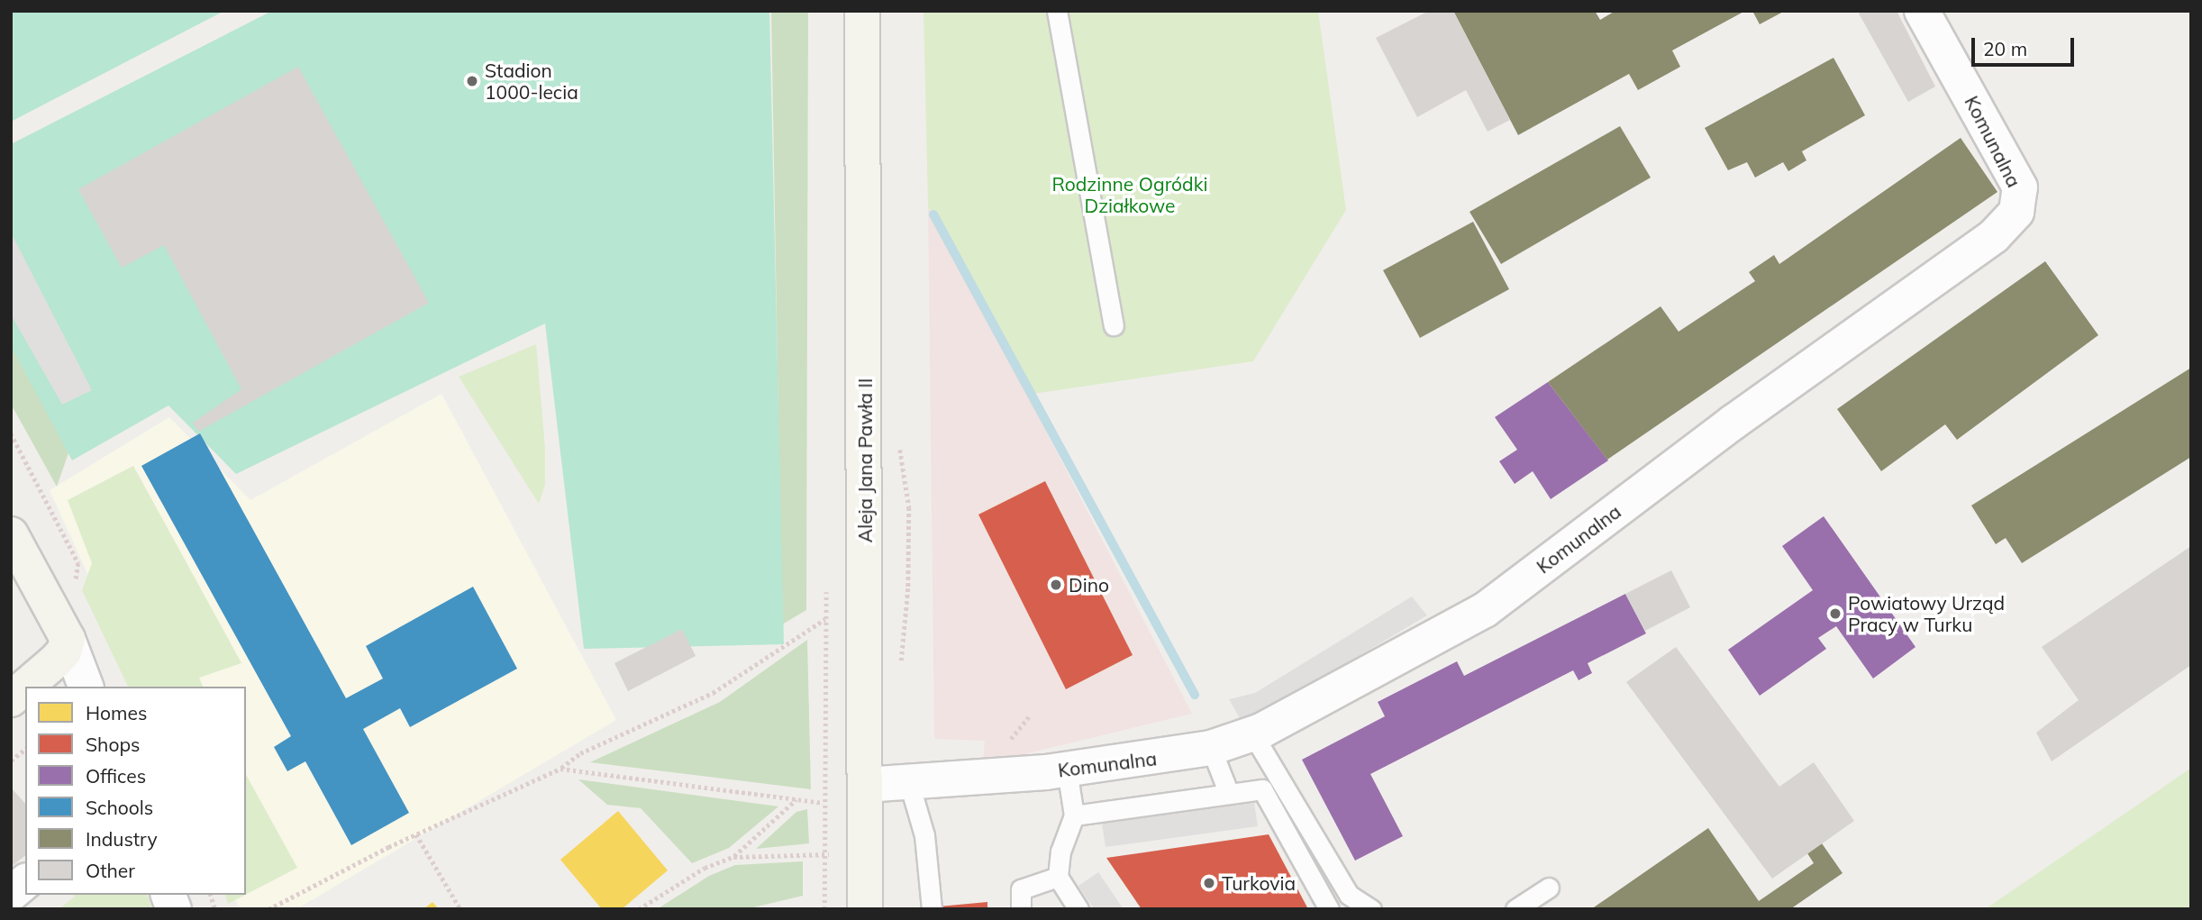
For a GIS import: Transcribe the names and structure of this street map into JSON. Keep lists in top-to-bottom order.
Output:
{
  "streets": {
    "main road": ["Aleja Jana Pawła II"],
    "street": ["Komunalna"]
  },
  "crossings": [
    ["Komunalna", "Aleja Jana Pawła II"]
  ],
  "parks": ["Rodzinne Ogródki Działkowe"],
  "places": [
    "Stadion 1000-lecia",
    "Dino",
    "Powiatowy Urząd Pracy w Turku",
    "Turkovia"
  ],
  "legend": [
    "Homes",
    "Shops",
    "Offices",
    "Schools",
    "Industry",
    "Other"
  ],
  "scale_bar": "20 m"
}
